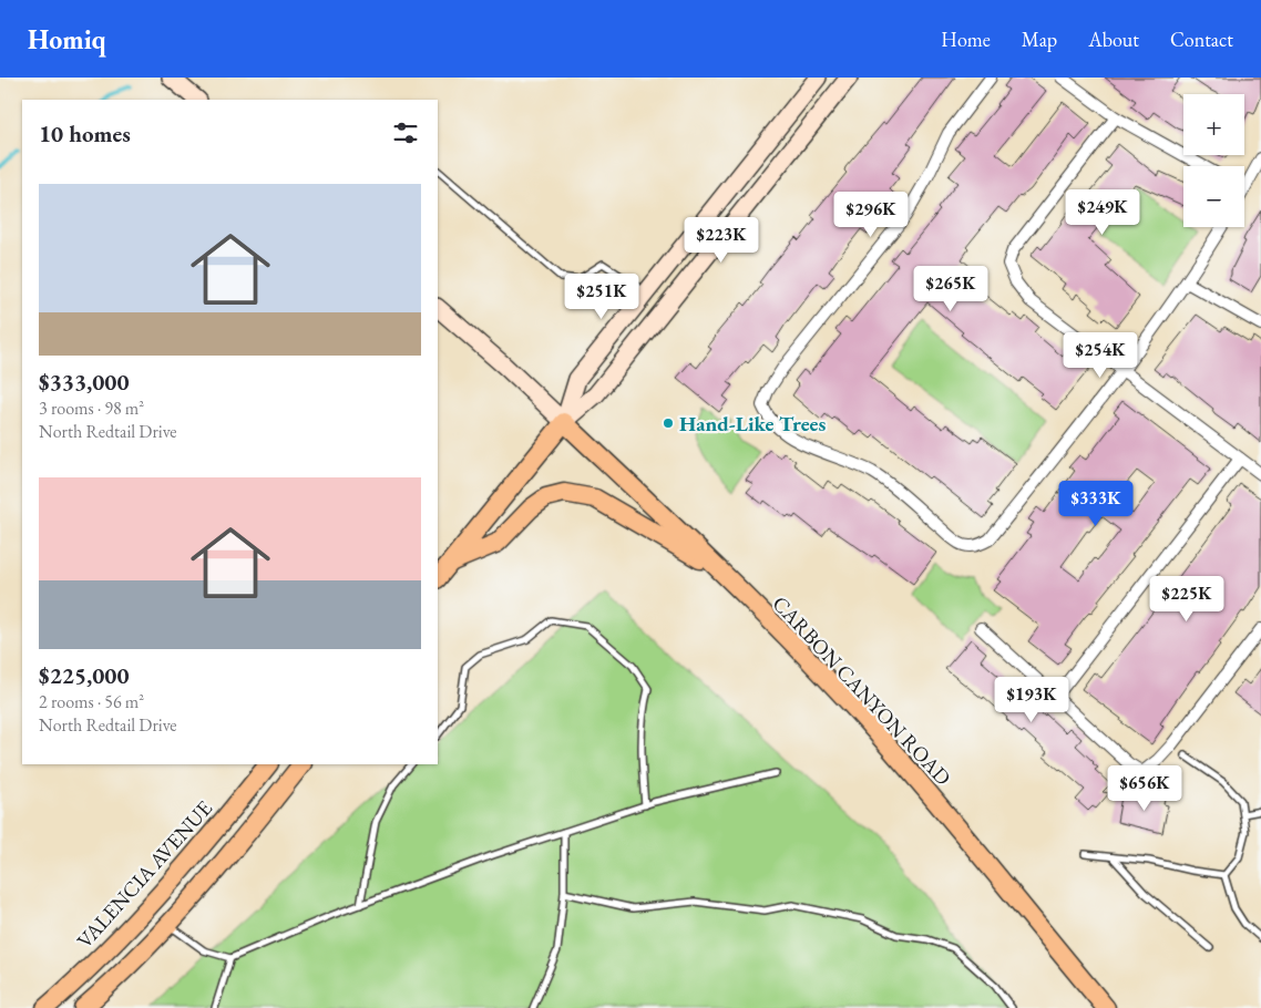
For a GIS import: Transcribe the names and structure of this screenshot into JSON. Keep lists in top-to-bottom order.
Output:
{
  "streets": {
    "main road": ["CARBON CANYON ROAD", "VALENCIA AVENUE"]
  },
  "places": ["Hand-Like Trees"],
  "page": {
    "header": "Homiq",
    "nav": [
      "Home",
      "Map",
      "About",
      "Contact"
    ],
    "map_buttons": ["+", "−"],
    "heading": "10 homes",
    "list": [
      {
        "name": "$333,000",
        "note": "3 rooms · 98 m² · North Redtail Drive"
      },
      {
        "name": "$225,000",
        "note": "2 rooms · 56 m² · North Redtail Drive"
      }
    ],
    "price": [
      "$249K",
      "$296K",
      "$223K",
      "$265K",
      "$251K",
      "$254K",
      "$333K",
      "$225K",
      "$193K",
      "$656K"
    ]
  }
}
